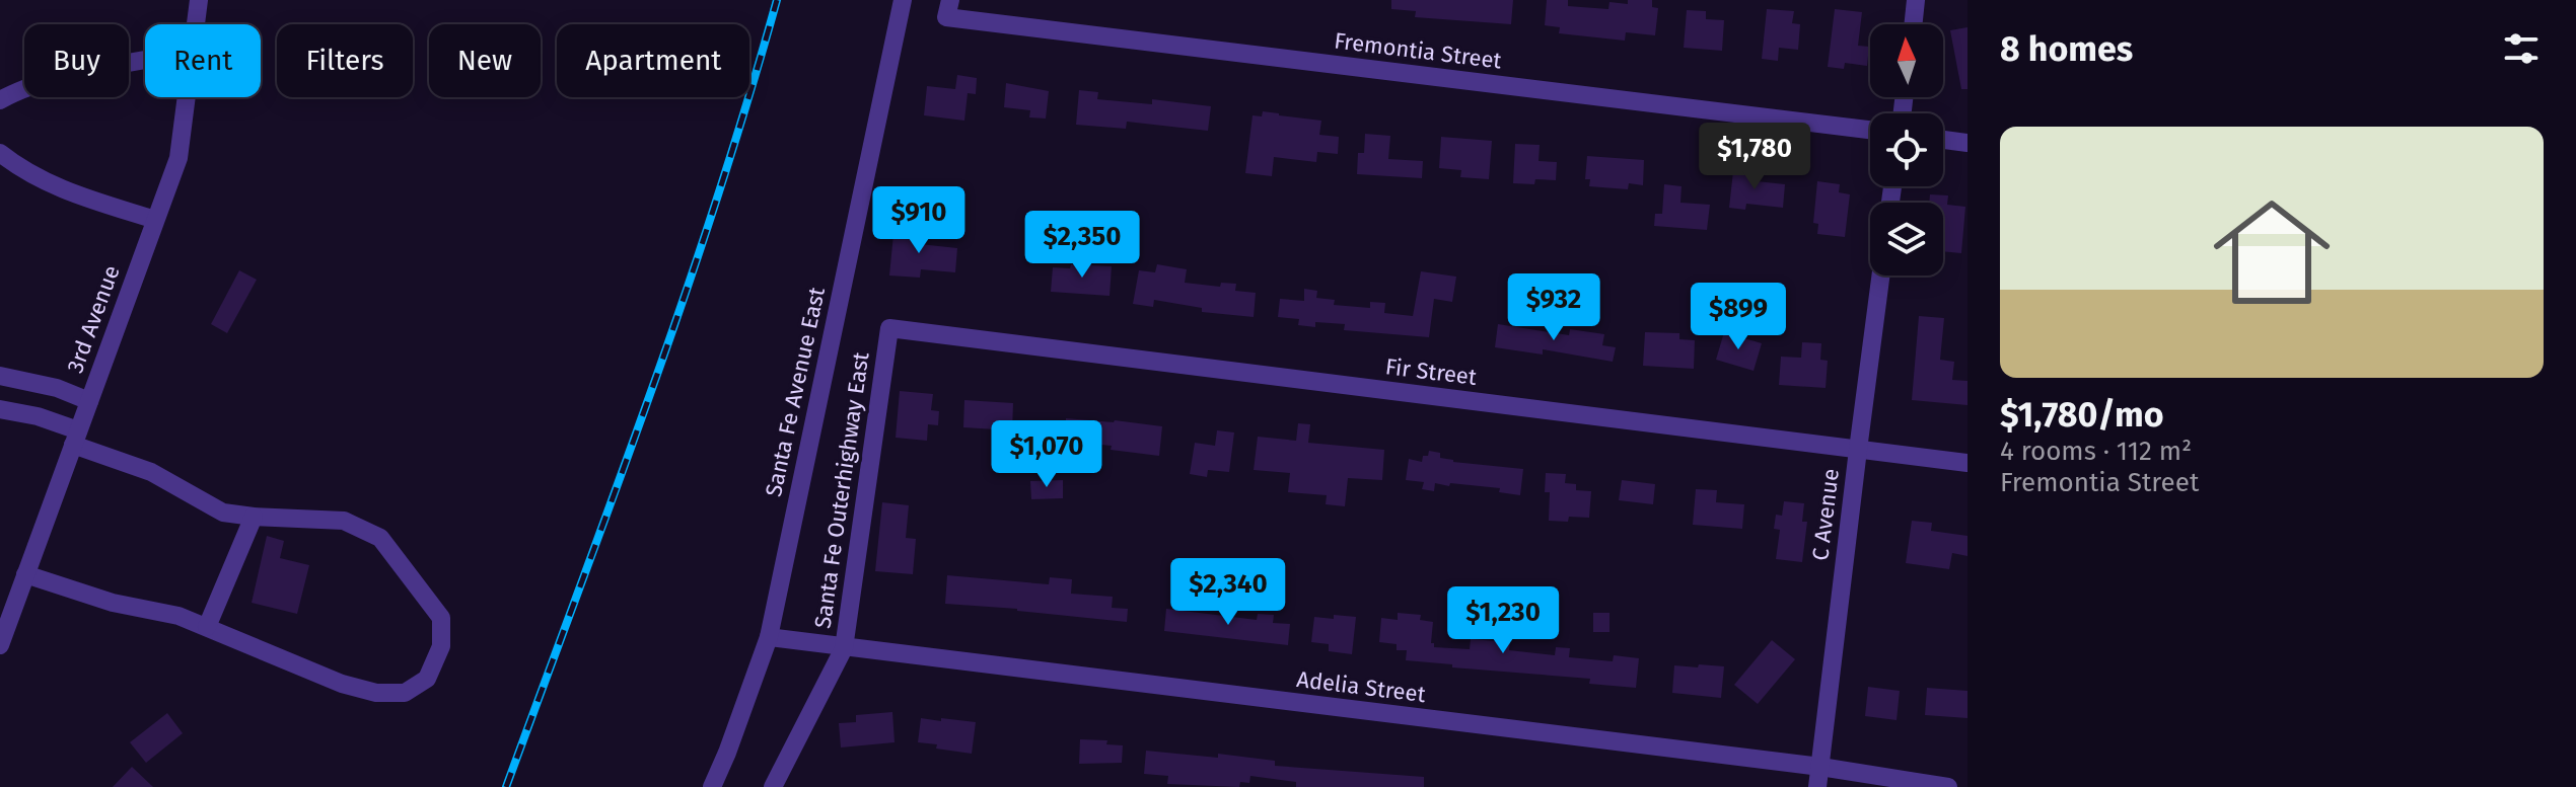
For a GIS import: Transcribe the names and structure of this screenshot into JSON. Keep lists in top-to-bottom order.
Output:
{
  "streets": {
    "street": [
      "Fremontia Street",
      "3rd Avenue",
      "Fir Street",
      "Santa Fe Avenue East",
      "Santa Fe Outerhighway East",
      "C Avenue",
      "Adelia Street"
    ]
  },
  "crossings": [
    ["Fir Street", "Santa Fe Outerhighway East"],
    ["Fir Street", "C Avenue"],
    ["Santa Fe Avenue East", "Adelia Street"],
    ["Santa Fe Outerhighway East", "Adelia Street"],
    ["C Avenue", "Adelia Street"]
  ],
  "north": "top",
  "page": {
    "heading": "8 homes",
    "chip": [
      "Buy",
      "Rent",
      "Filters",
      "New",
      "Apartment"
    ],
    "list": [
      {
        "name": "$1,780/mo",
        "note": "4 rooms · 112 m² · Fremontia Street"
      }
    ],
    "price": [
      "$1,780",
      "$910",
      "$2,350",
      "$932",
      "$899",
      "$1,070",
      "$2,340",
      "$1,230"
    ]
  }
}
